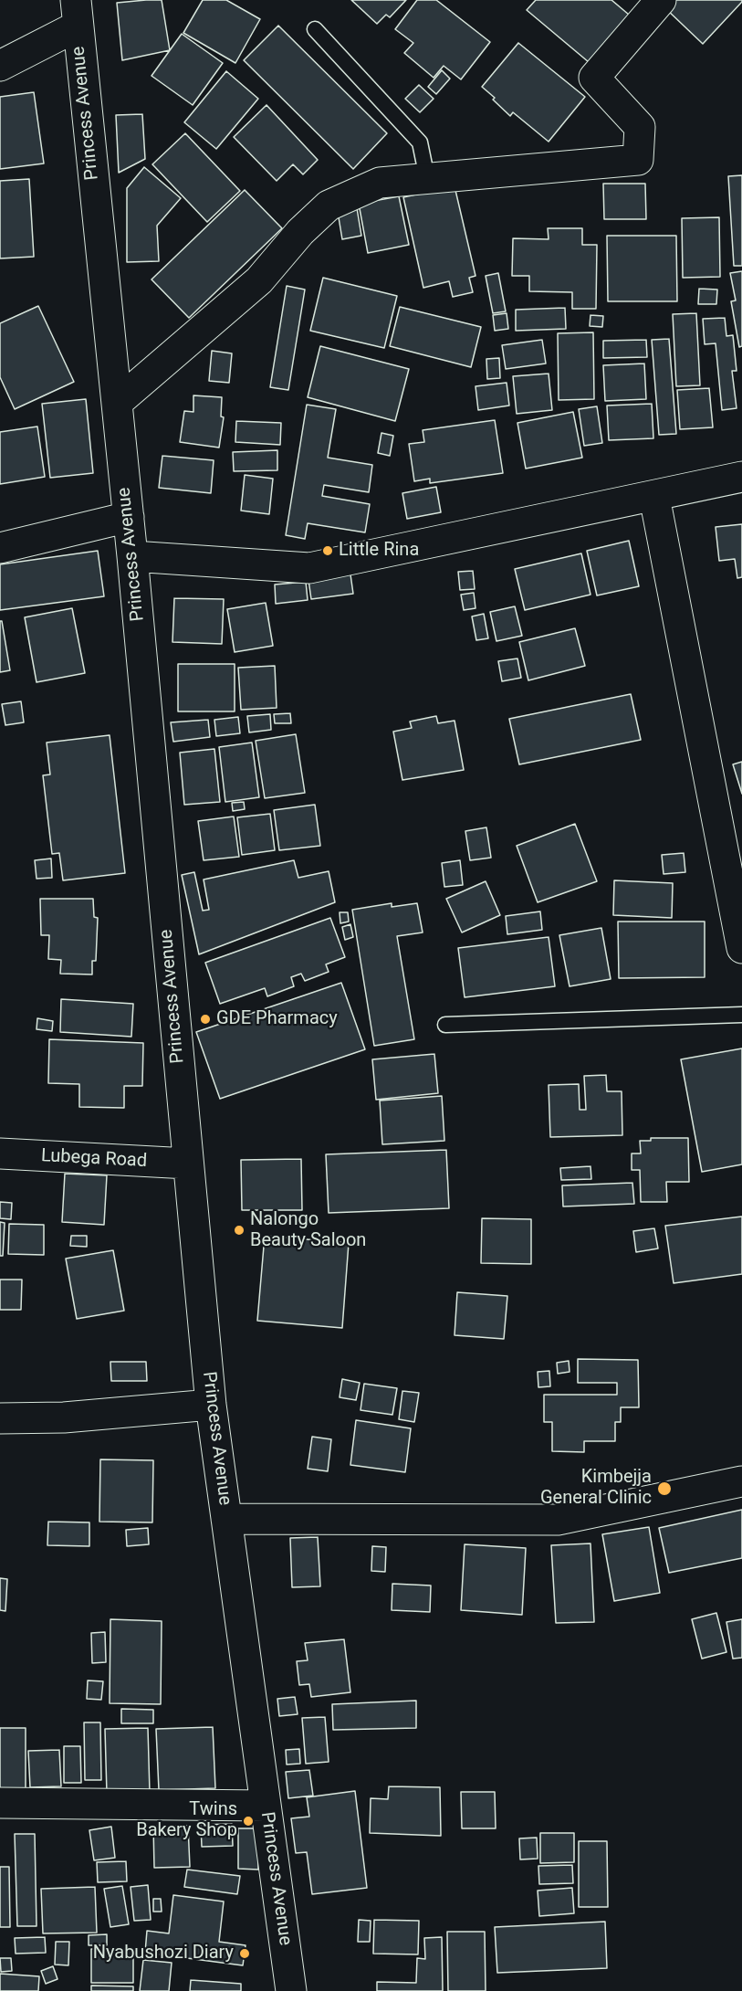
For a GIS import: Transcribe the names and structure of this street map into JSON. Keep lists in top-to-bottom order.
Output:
{
  "streets": {
    "street": ["Princess Avenue", "Lubega Road"]
  },
  "crossings": [
    ["Princess Avenue", "Lubega Road"]
  ],
  "places": [
    "Little Rina",
    "GDE Pharmacy",
    "Nalongo Beauty Saloon",
    "Kimbejja General Clinic",
    "Twins Bakery Shop",
    "Nyabushozi Diary"
  ]
}
